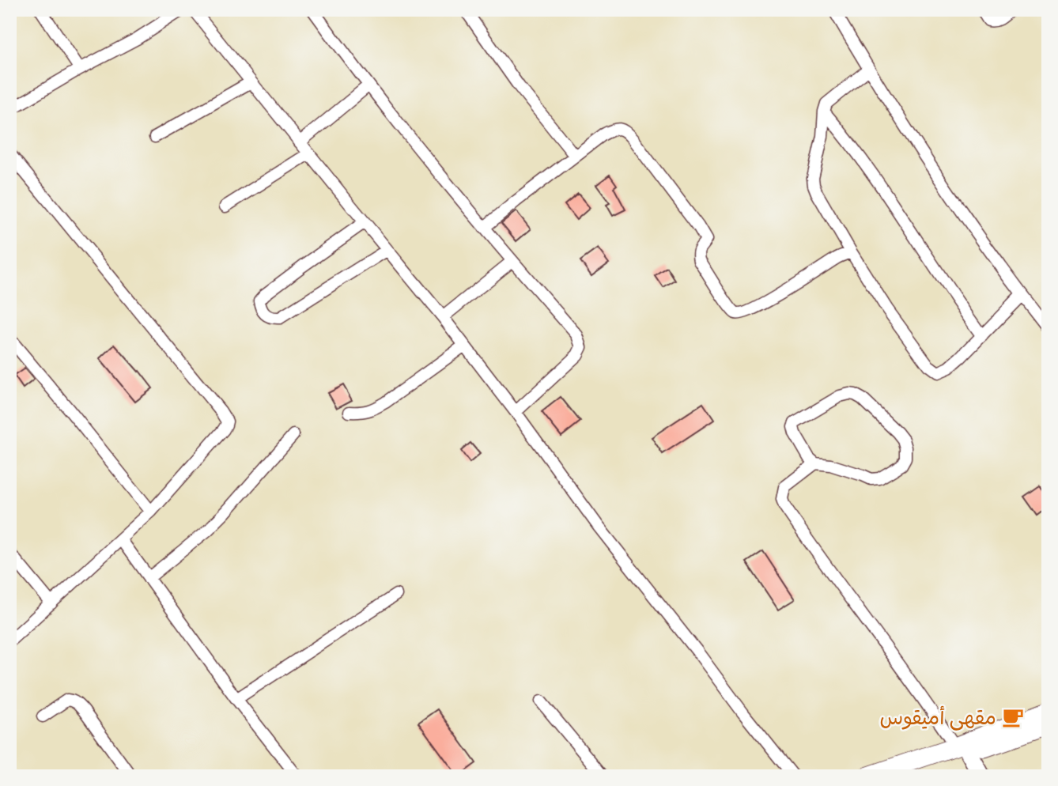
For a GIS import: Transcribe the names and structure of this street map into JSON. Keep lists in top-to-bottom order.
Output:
{
  "places": {
    "cafe": ["مقهى أميقوس"]
  }
}
